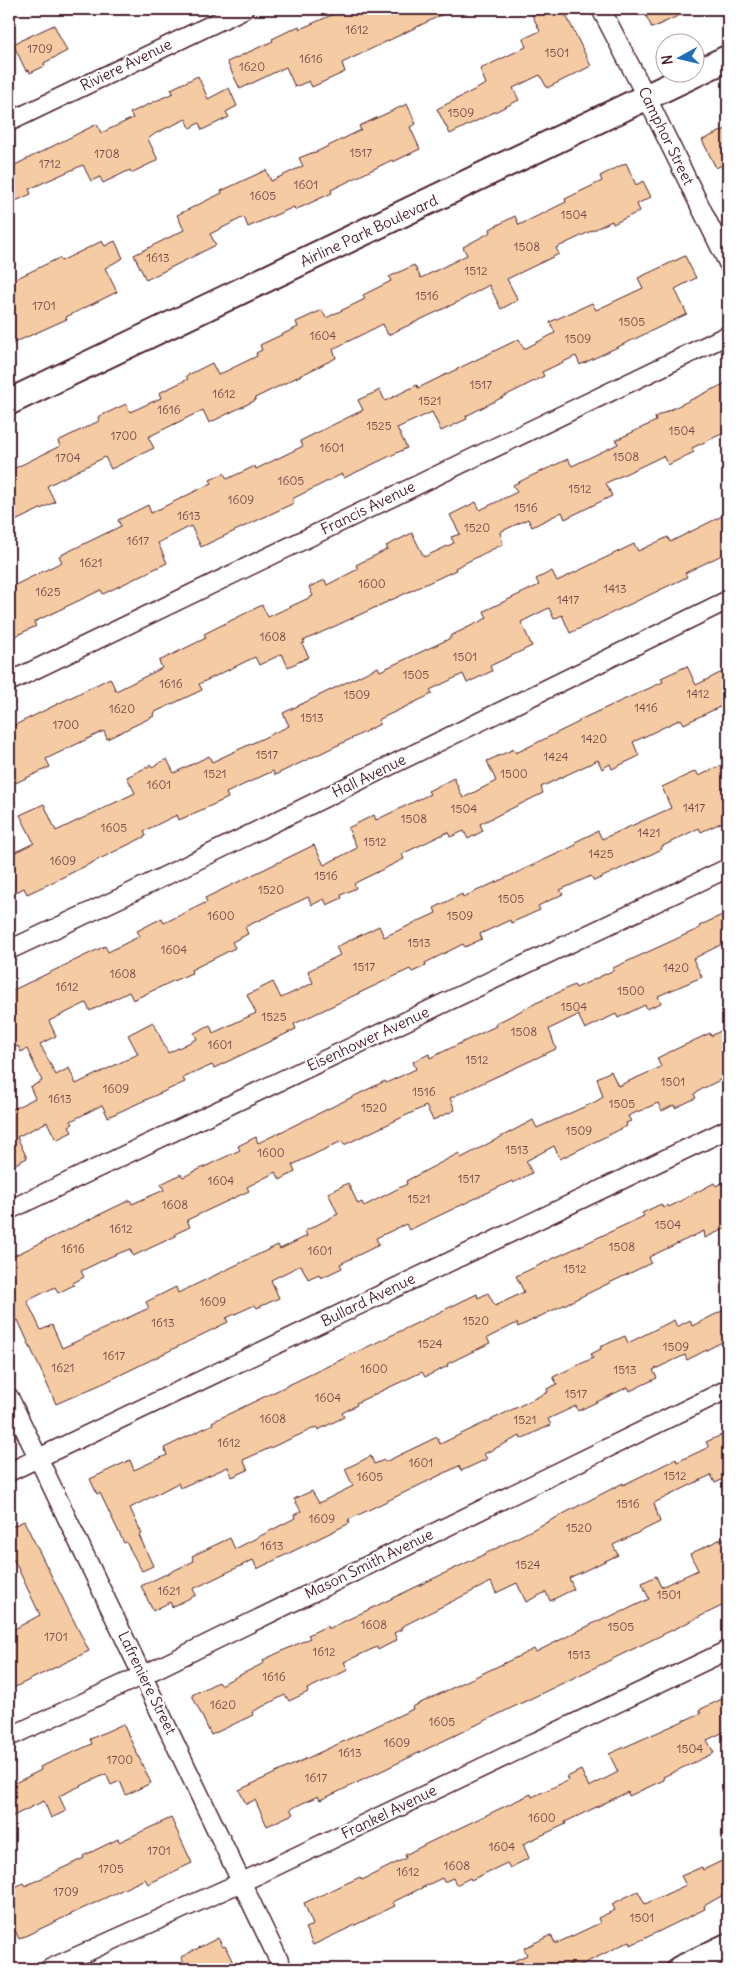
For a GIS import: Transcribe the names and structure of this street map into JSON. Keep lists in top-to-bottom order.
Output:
{
  "streets": {
    "street": [
      "Riviere Avenue",
      "Camphor Street",
      "Airline Park Boulevard",
      "Francis Avenue",
      "Hall Avenue",
      "Eisenhower Avenue",
      "Bullard Avenue",
      "Mason Smith Avenue",
      "Lafreniere Street",
      "Frankel Avenue"
    ]
  },
  "crossings": [
    ["Camphor Street", "Airline Park Boulevard"],
    ["Bullard Avenue", "Lafreniere Street"],
    ["Mason Smith Avenue", "Lafreniere Street"],
    ["Lafreniere Street", "Frankel Avenue"]
  ],
  "house_numbers": [
    "1612",
    "1709",
    "1501",
    "1616",
    "1620",
    "1509",
    "1517",
    "1708",
    "1712",
    "1601",
    "1605",
    "1504",
    "1508",
    "1613",
    "1512",
    "1516",
    "1701",
    "1505",
    "1604",
    "1509",
    "1517",
    "1612",
    "1521",
    "1616",
    "1525",
    "1504",
    "1700",
    "1601",
    "1508",
    "1704",
    "1605",
    "1512",
    "1609",
    "1516",
    "1613",
    "1520",
    "1617",
    "1621",
    "1600",
    "1413",
    "1625",
    "1417",
    "1608",
    "1501",
    "1505",
    "1616",
    "1412",
    "1509",
    "1416",
    "1620",
    "1513",
    "1700",
    "1420",
    "1517",
    "1424",
    "1521",
    "1500",
    "1601",
    "1417",
    "1504",
    "1508",
    "1605",
    "1421",
    "1512",
    "1425",
    "1609",
    "1516",
    "1520",
    "1505",
    "1600",
    "1509",
    "1513",
    "1604",
    "1517",
    "1420",
    "1608",
    "1612",
    "1500",
    "1504",
    "1525",
    "1508",
    "1601",
    "1512",
    "1501",
    "1609",
    "1516",
    "1613",
    "1505",
    "1520",
    "1509",
    "1513",
    "1600",
    "1517",
    "1604",
    "1521",
    "1608",
    "1504",
    "1612",
    "1508",
    "1616",
    "1601",
    "1512",
    "1609",
    "1520",
    "1613",
    "1524",
    "1509",
    "1617",
    "1621",
    "1600",
    "1513",
    "1517",
    "1604",
    "1608",
    "1521",
    "1612",
    "1601",
    "1512",
    "1605",
    "1516",
    "1609",
    "1520",
    "1613",
    "1524",
    "1621",
    "1501",
    "1608",
    "1505",
    "1701",
    "1612",
    "1513",
    "1616",
    "1620",
    "1605",
    "1609",
    "1504",
    "1613",
    "1700",
    "1617",
    "1600",
    "1604",
    "1701",
    "1608",
    "1705",
    "1612",
    "1709",
    "1501"
  ],
  "north": "left"
}
